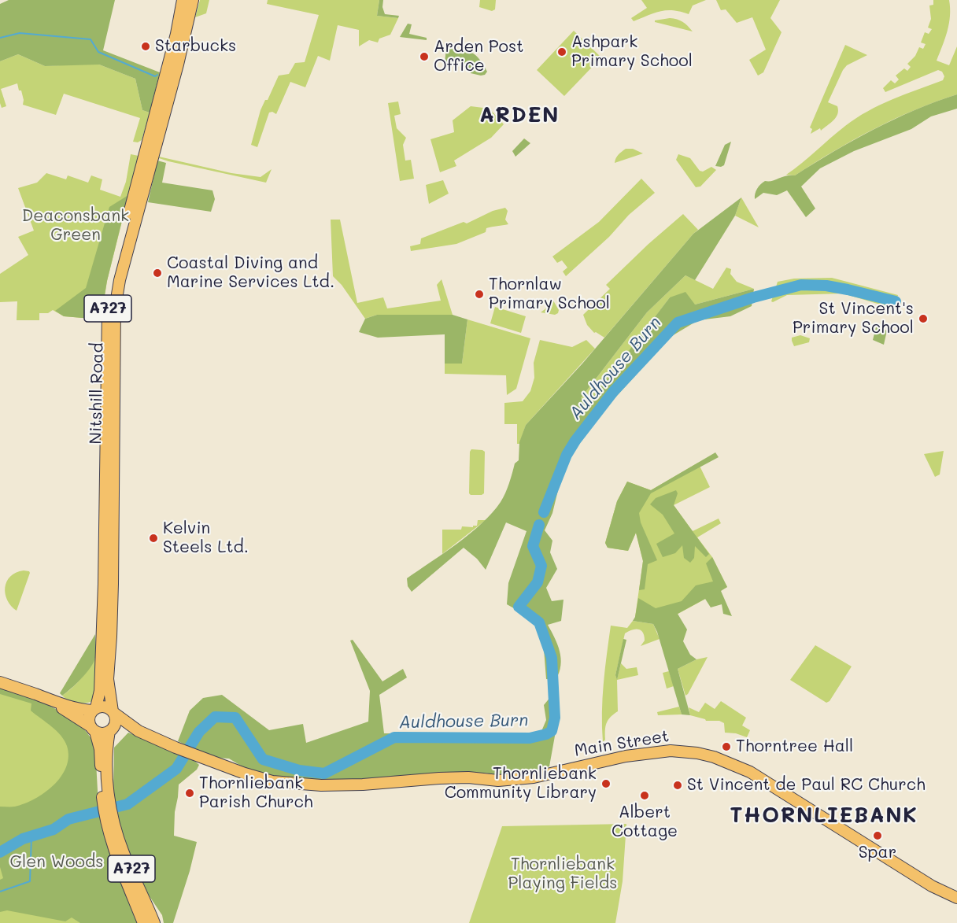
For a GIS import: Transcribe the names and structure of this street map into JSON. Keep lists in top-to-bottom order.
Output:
{
  "streets": {
    "main road": ["A727", "Nitshill Road", "Main Street"]
  },
  "crossings": [
    ["A727", "Nitshill Road"]
  ],
  "districts": ["ARDEN", "THORNLIEBANK"],
  "water": ["Auldhouse Burn"],
  "parks": ["Deaconsbank Green", "Glen Woods", "Thornliebank Playing Fields"],
  "places": [
    "Starbucks",
    "Ashpark Primary School",
    "Arden Post Office",
    "Coastal Diving and Marine Services Ltd.",
    "Thornlaw Primary School",
    "St Vincent's Primary School",
    "Kelvin Steels Ltd.",
    "Thorntree Hall",
    "Thornliebank Community Library",
    "St Vincent de Paul RC Church",
    "Thornliebank Parish Church",
    "Albert Cottage",
    "Spar"
  ]
}
